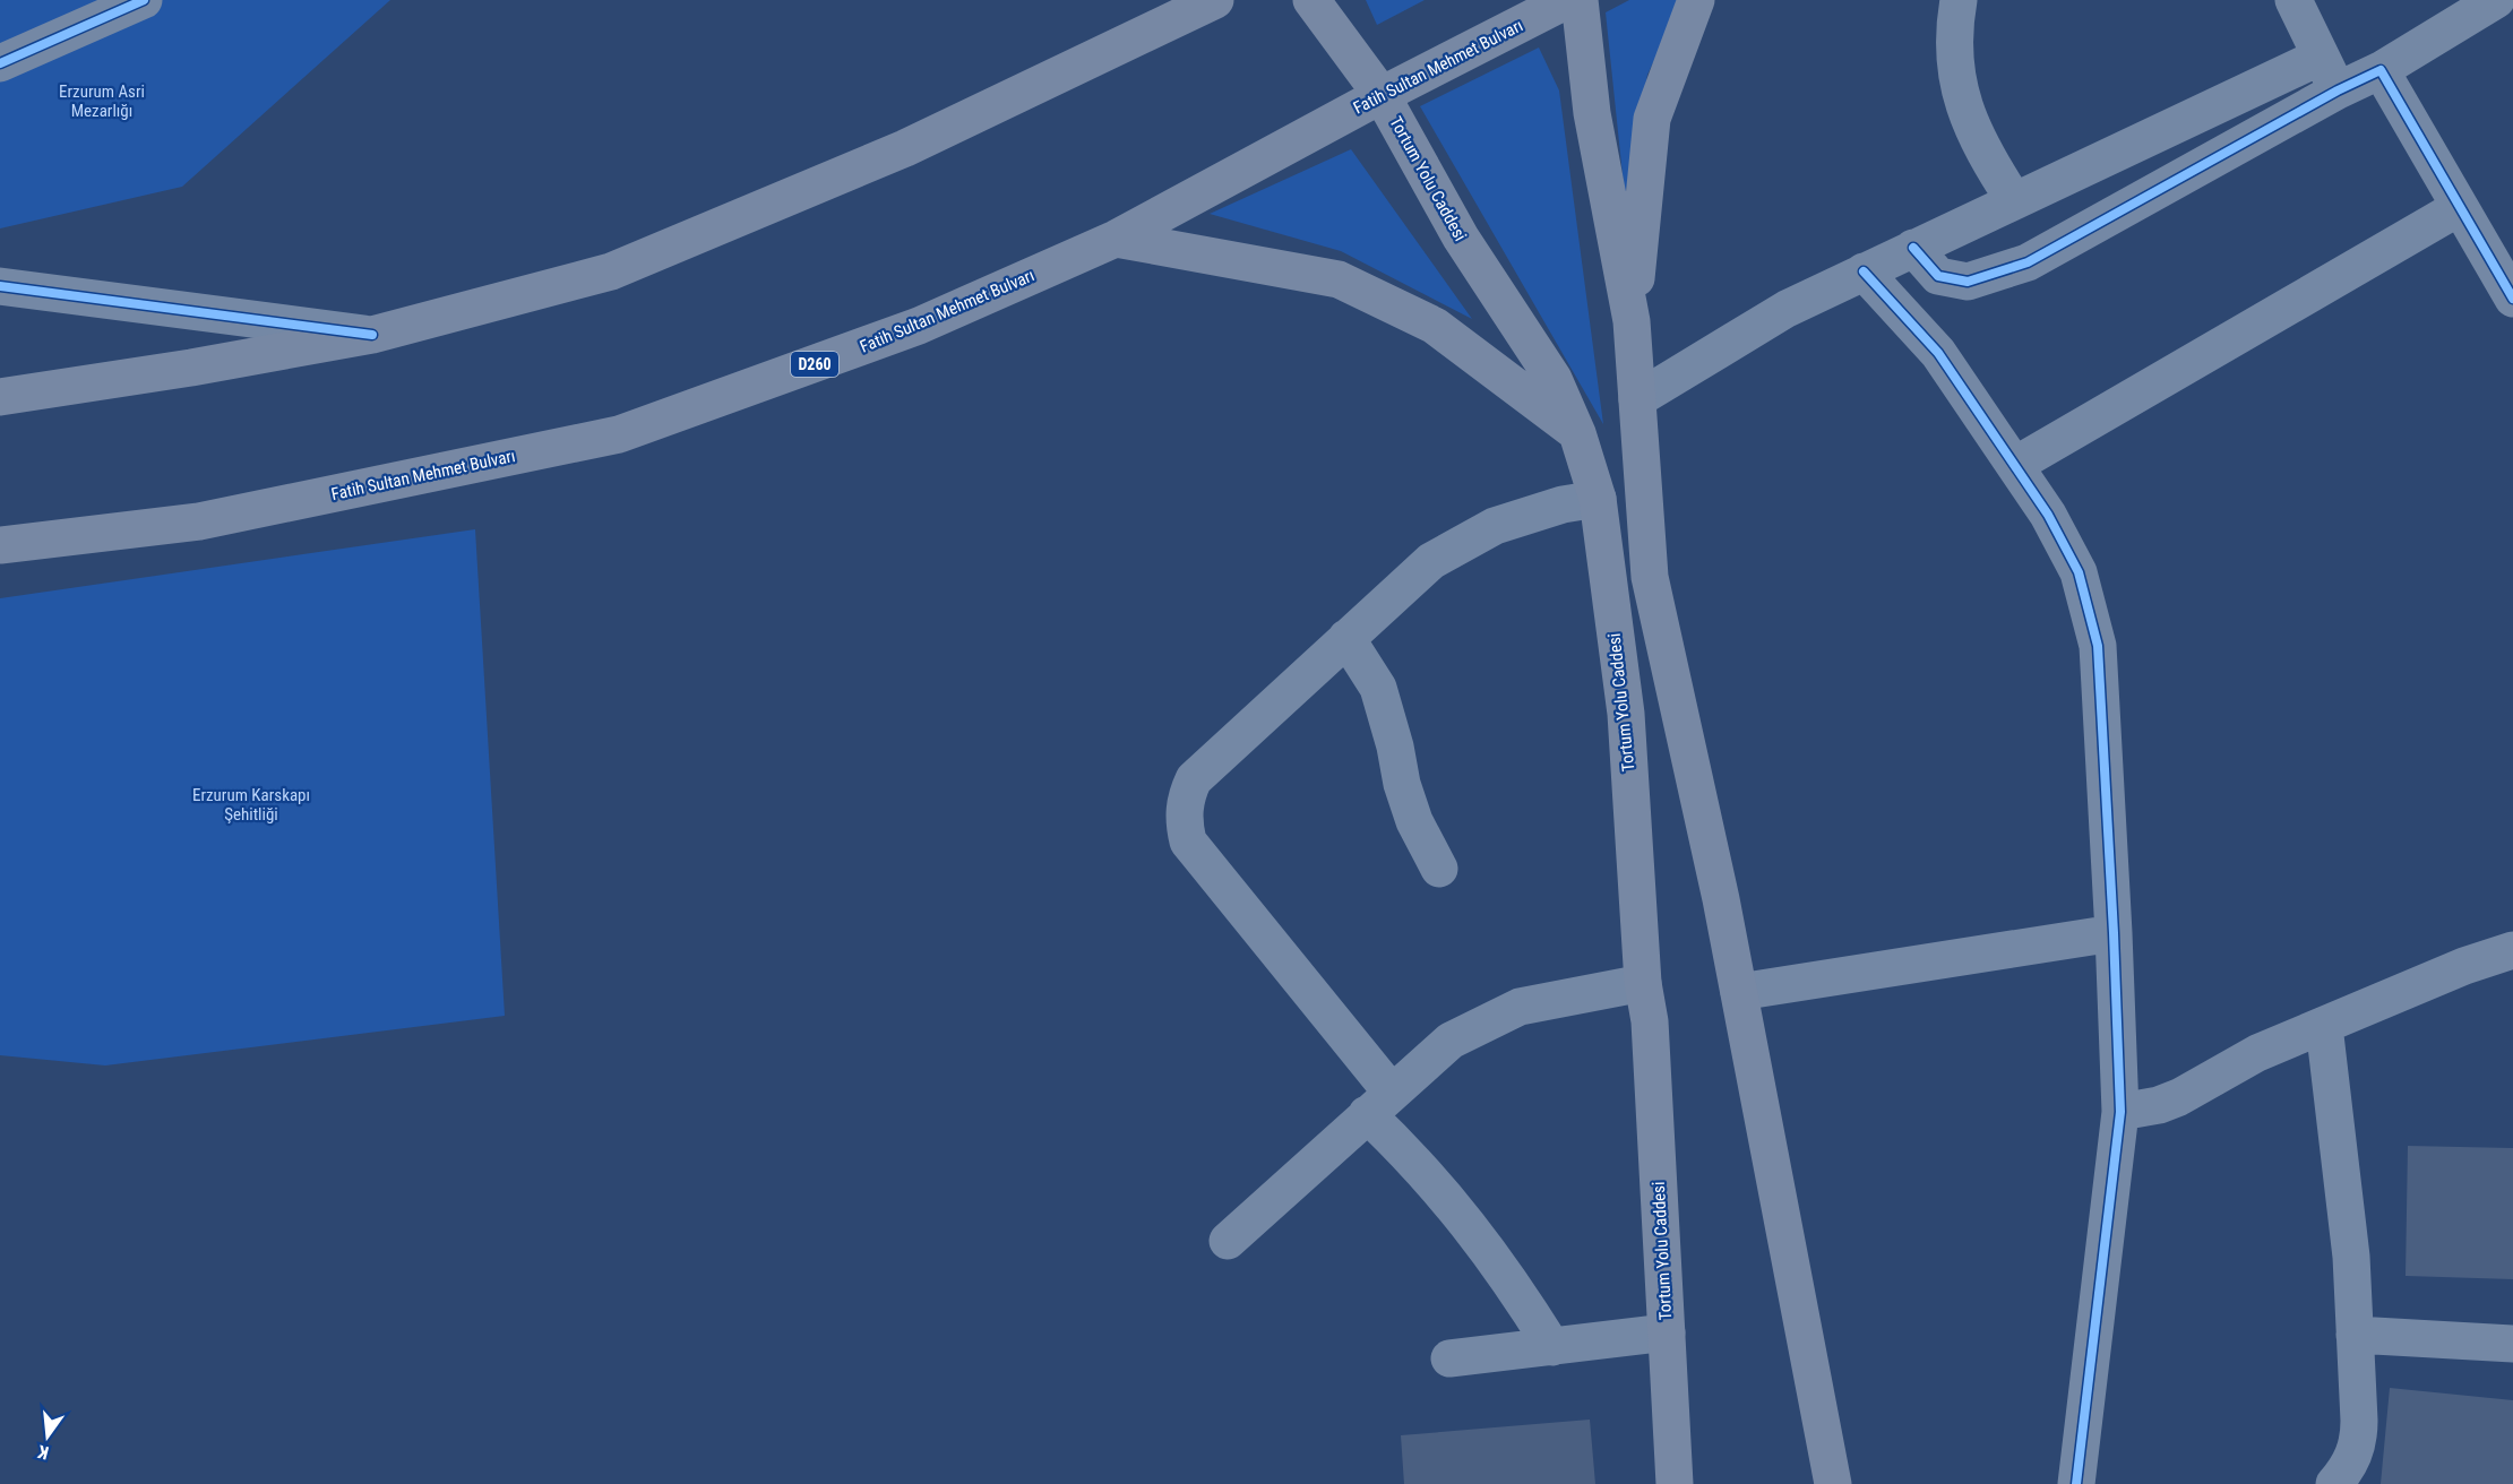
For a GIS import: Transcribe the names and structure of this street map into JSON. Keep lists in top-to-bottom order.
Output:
{
  "streets": {
    "highway": ["Fatih Sultan Mehmet Bulvarı", "Tortum Yolu Caddesi", "D260"]
  },
  "crossings": [
    ["Fatih Sultan Mehmet Bulvarı", "Tortum Yolu Caddesi"]
  ],
  "parks": ["Erzurum Asri Mezarlığı", "Erzurum Karskapı Şehitliği"],
  "north": "bottom"
}
